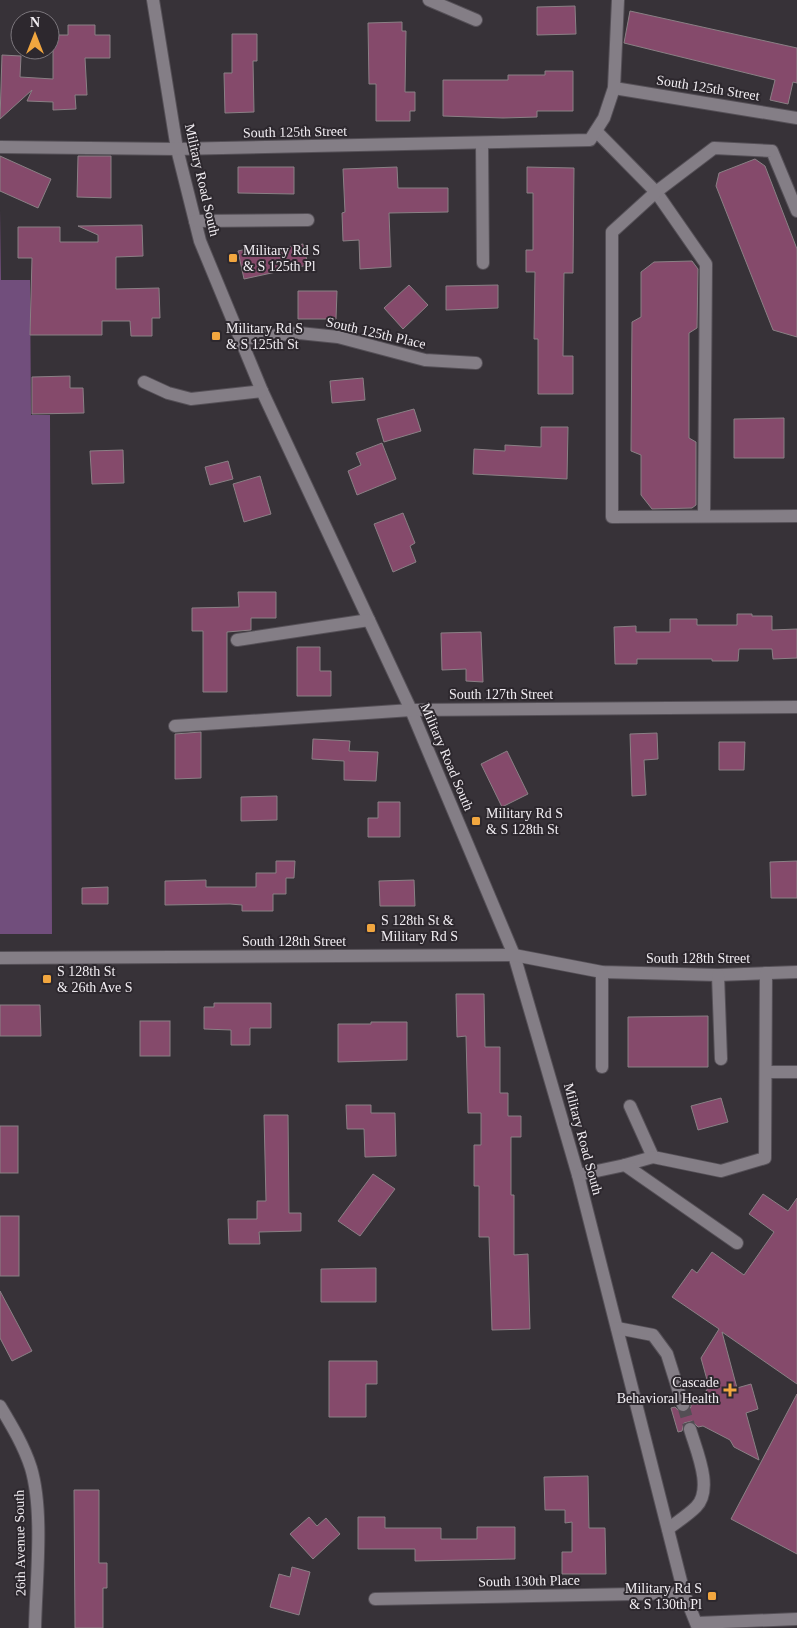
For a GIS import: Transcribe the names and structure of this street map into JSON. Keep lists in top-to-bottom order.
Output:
{
  "streets": {
    "street": [
      "South 125th Street",
      "Military Road South",
      "South 125th Place",
      "South 127th Street",
      "South 128th Street",
      "26th Avenue South",
      "South 130th Place"
    ]
  },
  "crossings": [
    ["South 125th Street", "Military Road South"],
    ["Military Road South", "South 125th Place"],
    ["Military Road South", "South 127th Street"],
    ["Military Road South", "South 128th Street"],
    ["Military Road South", "South 130th Place"]
  ],
  "places": {
    "transit": [
      "Military Rd S & S 125th Pl",
      "Military Rd S & S 125th St",
      "Military Rd S & S 128th St",
      "S 128th St & Military Rd S",
      "S 128th St & 26th Ave S",
      "Military Rd S & S 130th Pl"
    ],
    "health": ["Cascade Behavioral Health"]
  },
  "north": "top"
}
